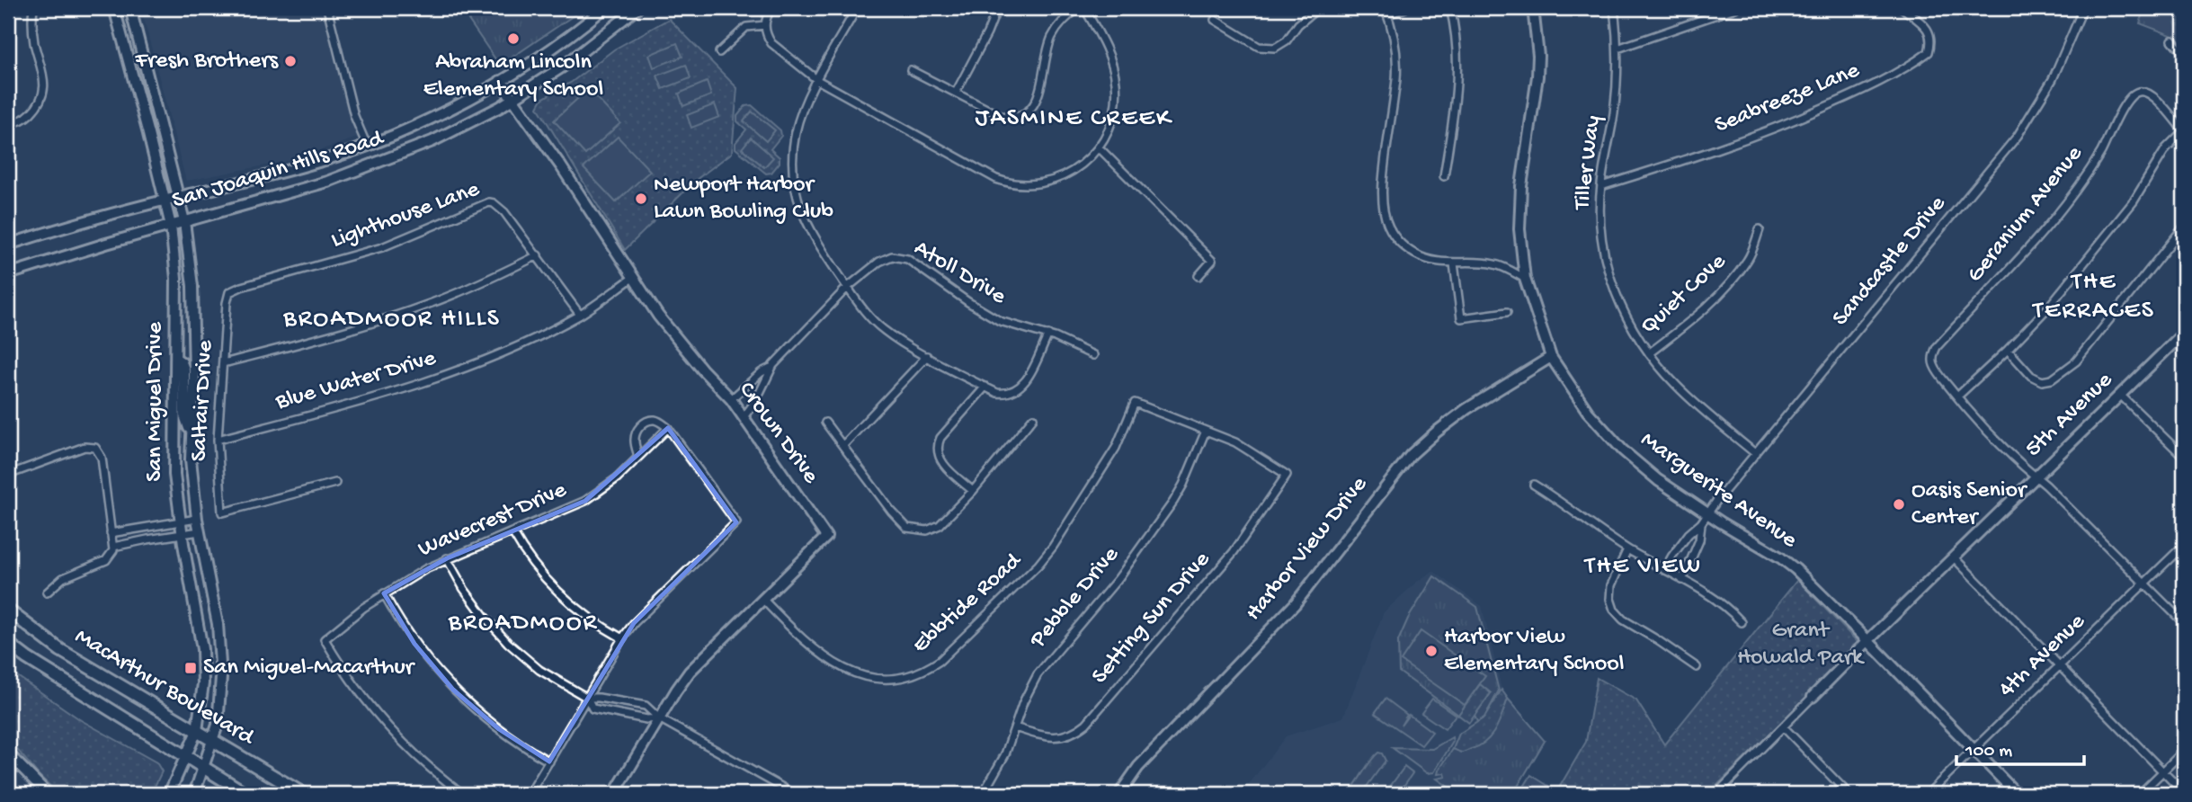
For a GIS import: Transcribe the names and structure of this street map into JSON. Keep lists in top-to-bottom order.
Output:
{
  "streets": {
    "main road": ["MacArthur Boulevard"],
    "street": [
      "Seabreeze Lane",
      "Tiller Way",
      "San Joaquin Hills Road",
      "Geranium Avenue",
      "Lighthouse Lane",
      "Sandcastle Drive",
      "Atoll Drive",
      "Quiet Cove",
      "Blue Water Drive",
      "Saltair Drive",
      "San Miguel Drive",
      "5th Avenue",
      "Crown Drive",
      "Marguerite Avenue",
      "Wavecrest Drive",
      "Harbor View Drive",
      "Pebble Drive",
      "Ebbtide Road",
      "Setting Sun Drive",
      "4th Avenue"
    ]
  },
  "crossings": [
    ["Seabreeze Lane", "Tiller Way"],
    ["Tiller Way", "Sandcastle Drive"],
    ["Tiller Way", "Quiet Cove"],
    ["San Joaquin Hills Road", "San Miguel Drive"],
    ["San Joaquin Hills Road", "Crown Drive"],
    ["Lighthouse Lane", "Blue Water Drive"],
    ["Lighthouse Lane", "Saltair Drive"],
    ["Sandcastle Drive", "Marguerite Avenue"],
    ["Blue Water Drive", "Saltair Drive"],
    ["Blue Water Drive", "Crown Drive"],
    ["San Miguel Drive", "MacArthur Boulevard"],
    ["5th Avenue", "Marguerite Avenue"],
    ["Crown Drive", "Ebbtide Road"],
    ["Marguerite Avenue", "Harbor View Drive"],
    ["Marguerite Avenue", "4th Avenue"],
    ["Pebble Drive", "Ebbtide Road"],
    ["Pebble Drive", "Setting Sun Drive"],
    ["Ebbtide Road", "Setting Sun Drive"]
  ],
  "districts": [
    "JASMINE CREEK",
    "THE TERRACES",
    "BROADMOOR HILLS",
    "THE VIEW",
    "BROADMOOR"
  ],
  "parks": ["Grant Howald Park"],
  "places": {
    "other": [
      "Abraham Lincoln Elementary School",
      "Fresh Brothers",
      "Newport Harbor Lawn Bowling Club",
      "Oasis Senior Center",
      "Harbor View Elementary School"
    ],
    "transit": ["San Miguel-Macarthur"]
  },
  "scale_bar": "100 m"
}
